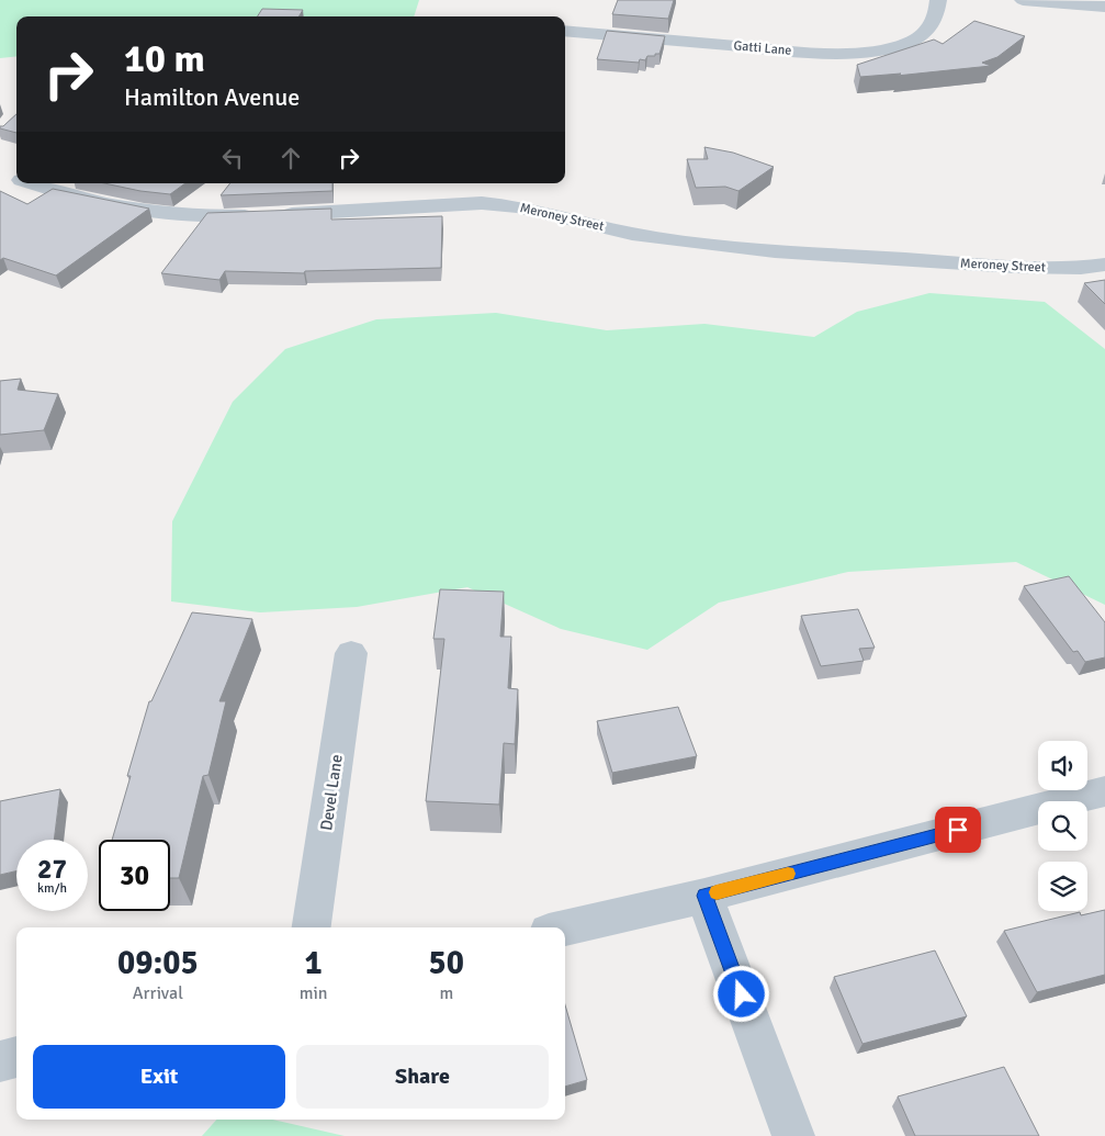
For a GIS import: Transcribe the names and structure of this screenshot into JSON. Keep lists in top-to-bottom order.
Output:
{
  "streets": {
    "street": ["Gatti Lane", "Meroney Street", "Devel Lane"]
  },
  "page": {
    "turn": ["10 m", "Hamilton Avenue"],
    "speed": "27 km/h",
    "limit": "30",
    "eta": [
      "09:05",
      "Arrival",
      "1",
      "min",
      "50",
      "m"
    ],
    "buttons": ["Exit", "Share"]
  }
}
